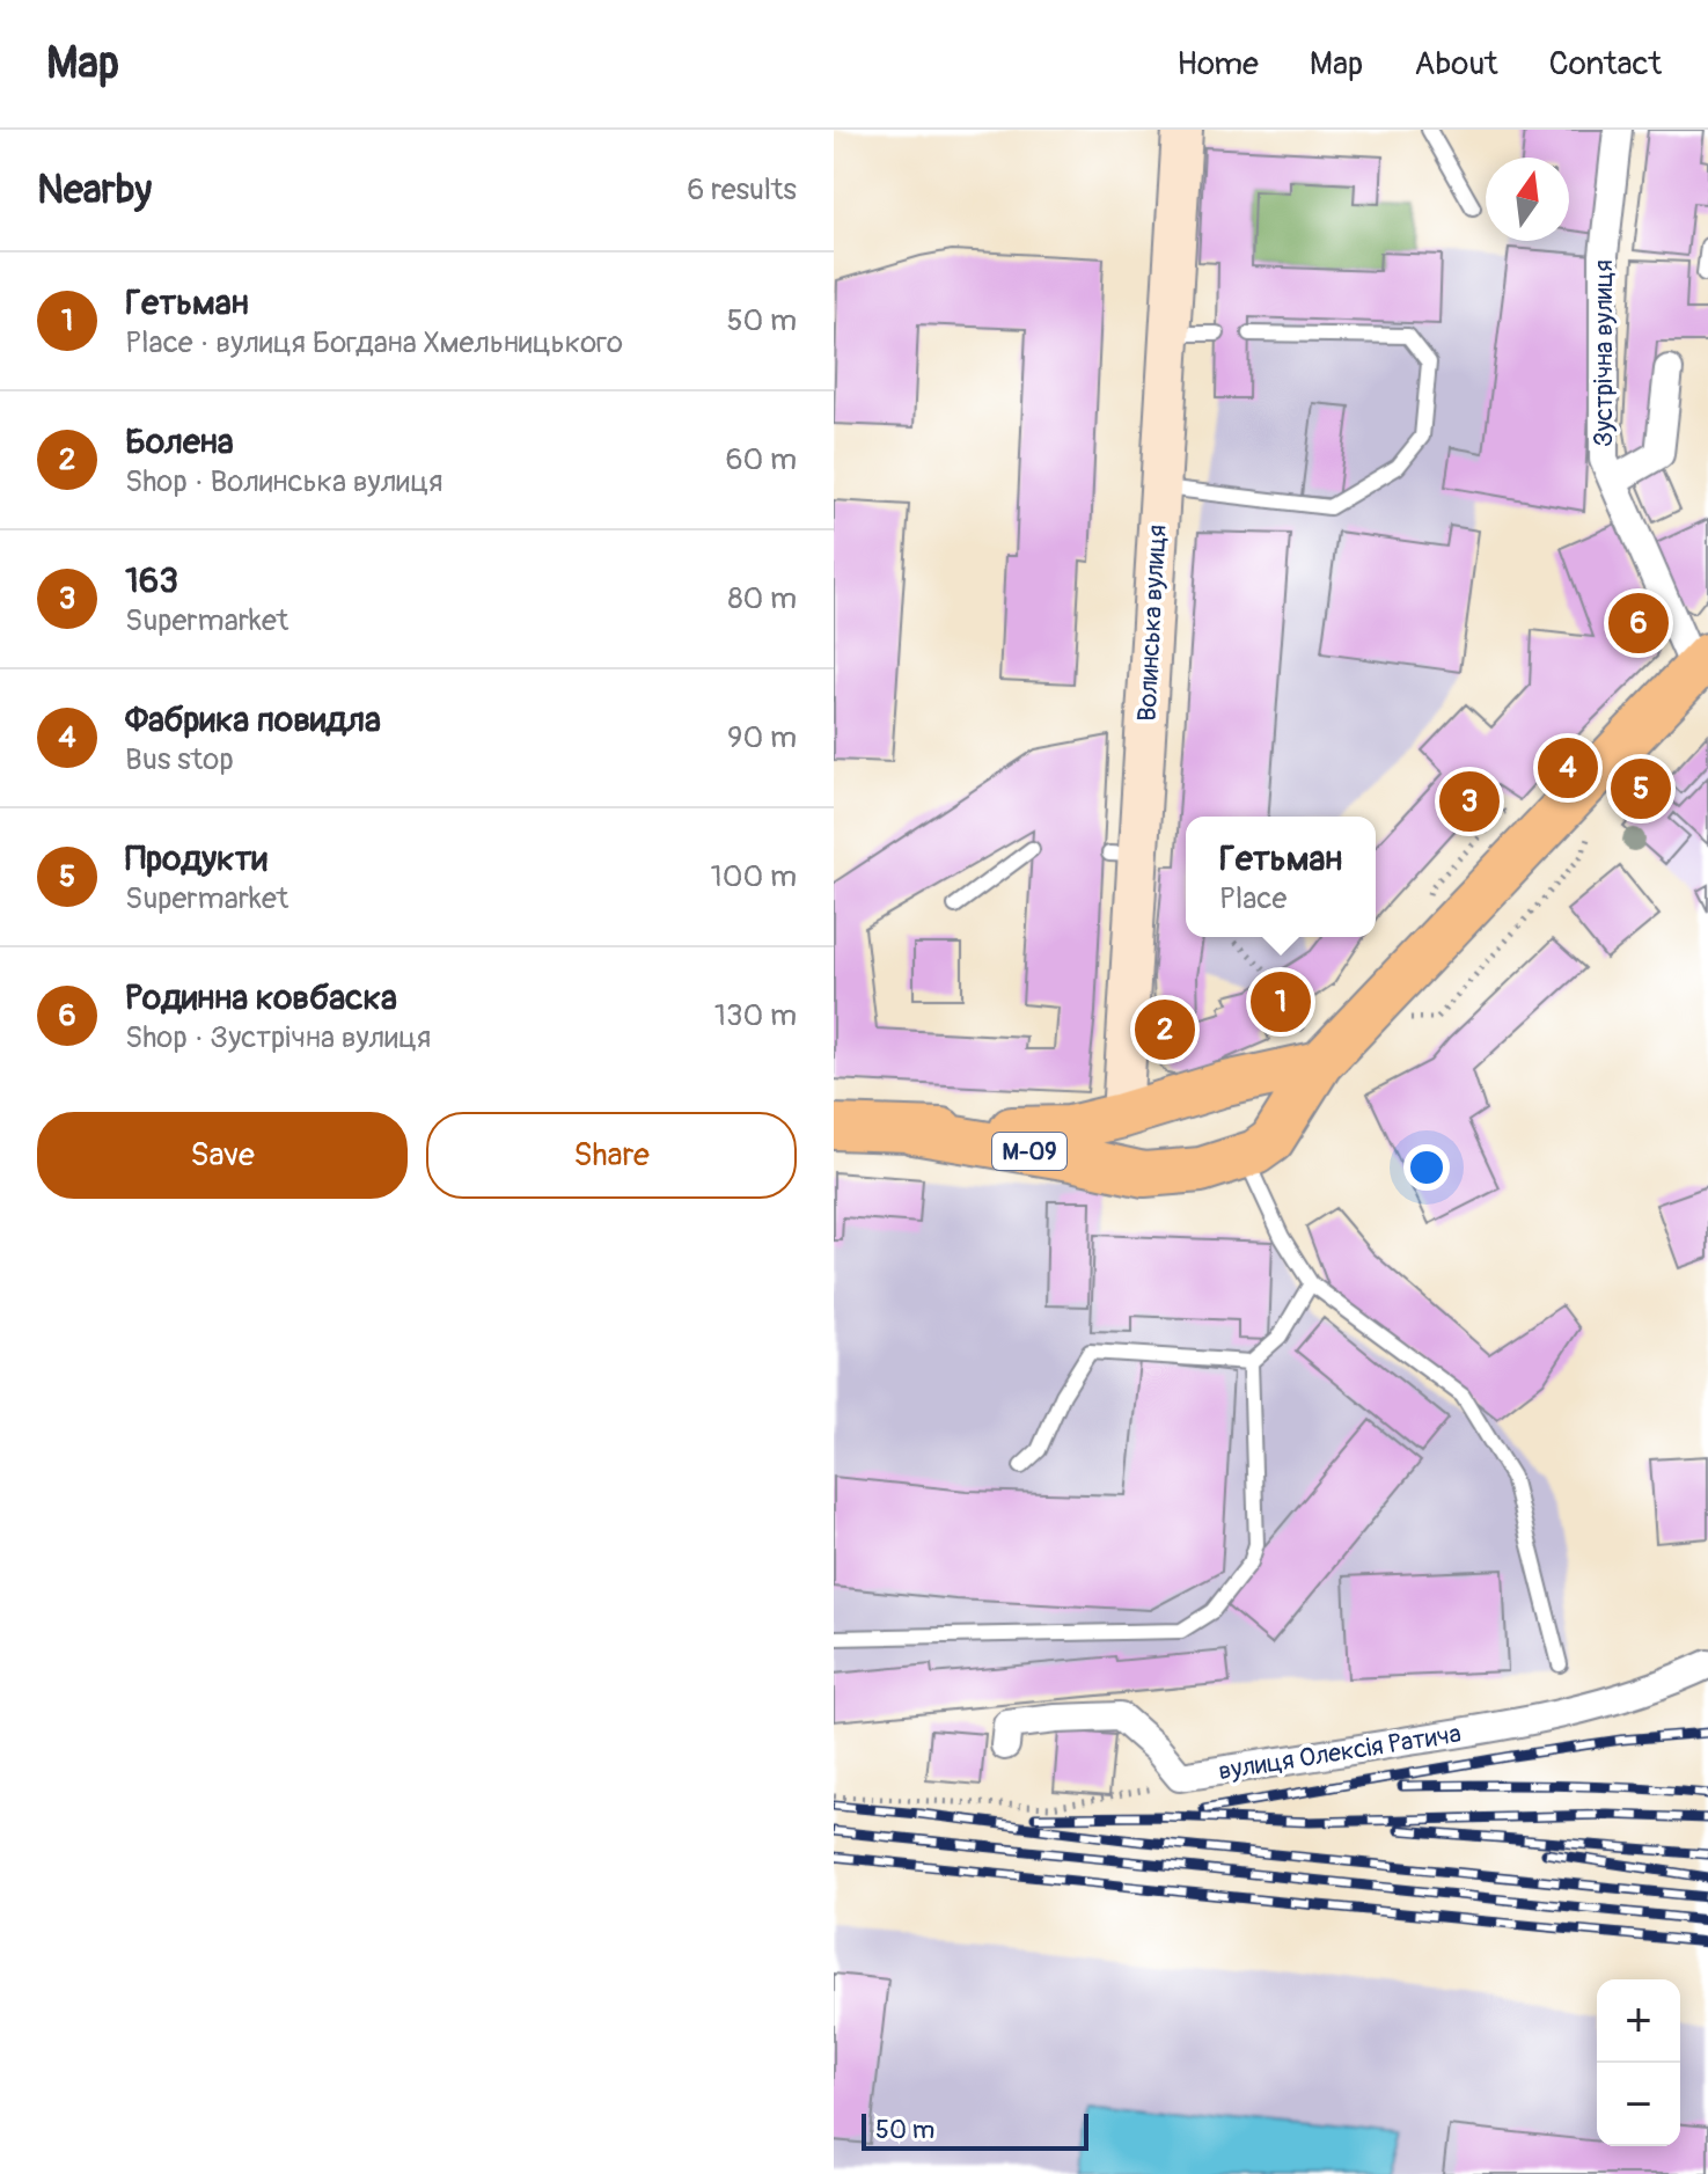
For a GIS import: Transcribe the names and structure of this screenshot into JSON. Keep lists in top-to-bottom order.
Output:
{
  "streets": {
    "main road": ["М-09"],
    "street": ["Зустрічна вулиця", "Волинська вулиця", "вулиця Олексія Ратича"]
  },
  "crossings": [
    ["Волинська вулиця", "М-09"]
  ],
  "scale_bar": "50 m",
  "north": "top",
  "page": {
    "header": "Map",
    "nav": [
      "Home",
      "Map",
      "About",
      "Contact"
    ],
    "heading": ["Nearby", "6 results"],
    "list": [
      {
        "mark": "1",
        "name": "Гетьман",
        "note": "Place · вулиця Богдана Хмельницького",
        "value": "50 m"
      },
      {
        "mark": "2",
        "name": "Болена",
        "note": "Shop · Волинська вулиця",
        "value": "60 m"
      },
      {
        "mark": "3",
        "name": "163",
        "note": "Supermarket",
        "value": "80 m"
      },
      {
        "mark": "4",
        "name": "Фабрика повидла",
        "note": "Bus stop",
        "value": "90 m"
      },
      {
        "mark": "5",
        "name": "Продукти",
        "note": "Supermarket",
        "value": "100 m"
      },
      {
        "mark": "6",
        "name": "Родинна ковбаска",
        "note": "Shop · Зустрічна вулиця",
        "value": "130 m"
      }
    ],
    "pins": [
      "6",
      "4",
      "5",
      "3",
      "1",
      "2"
    ],
    "popup": ["Гетьман", "Place"],
    "buttons": ["Save", "Share"],
    "map_buttons": ["+", "−"],
    "scale": "50 m"
  }
}
